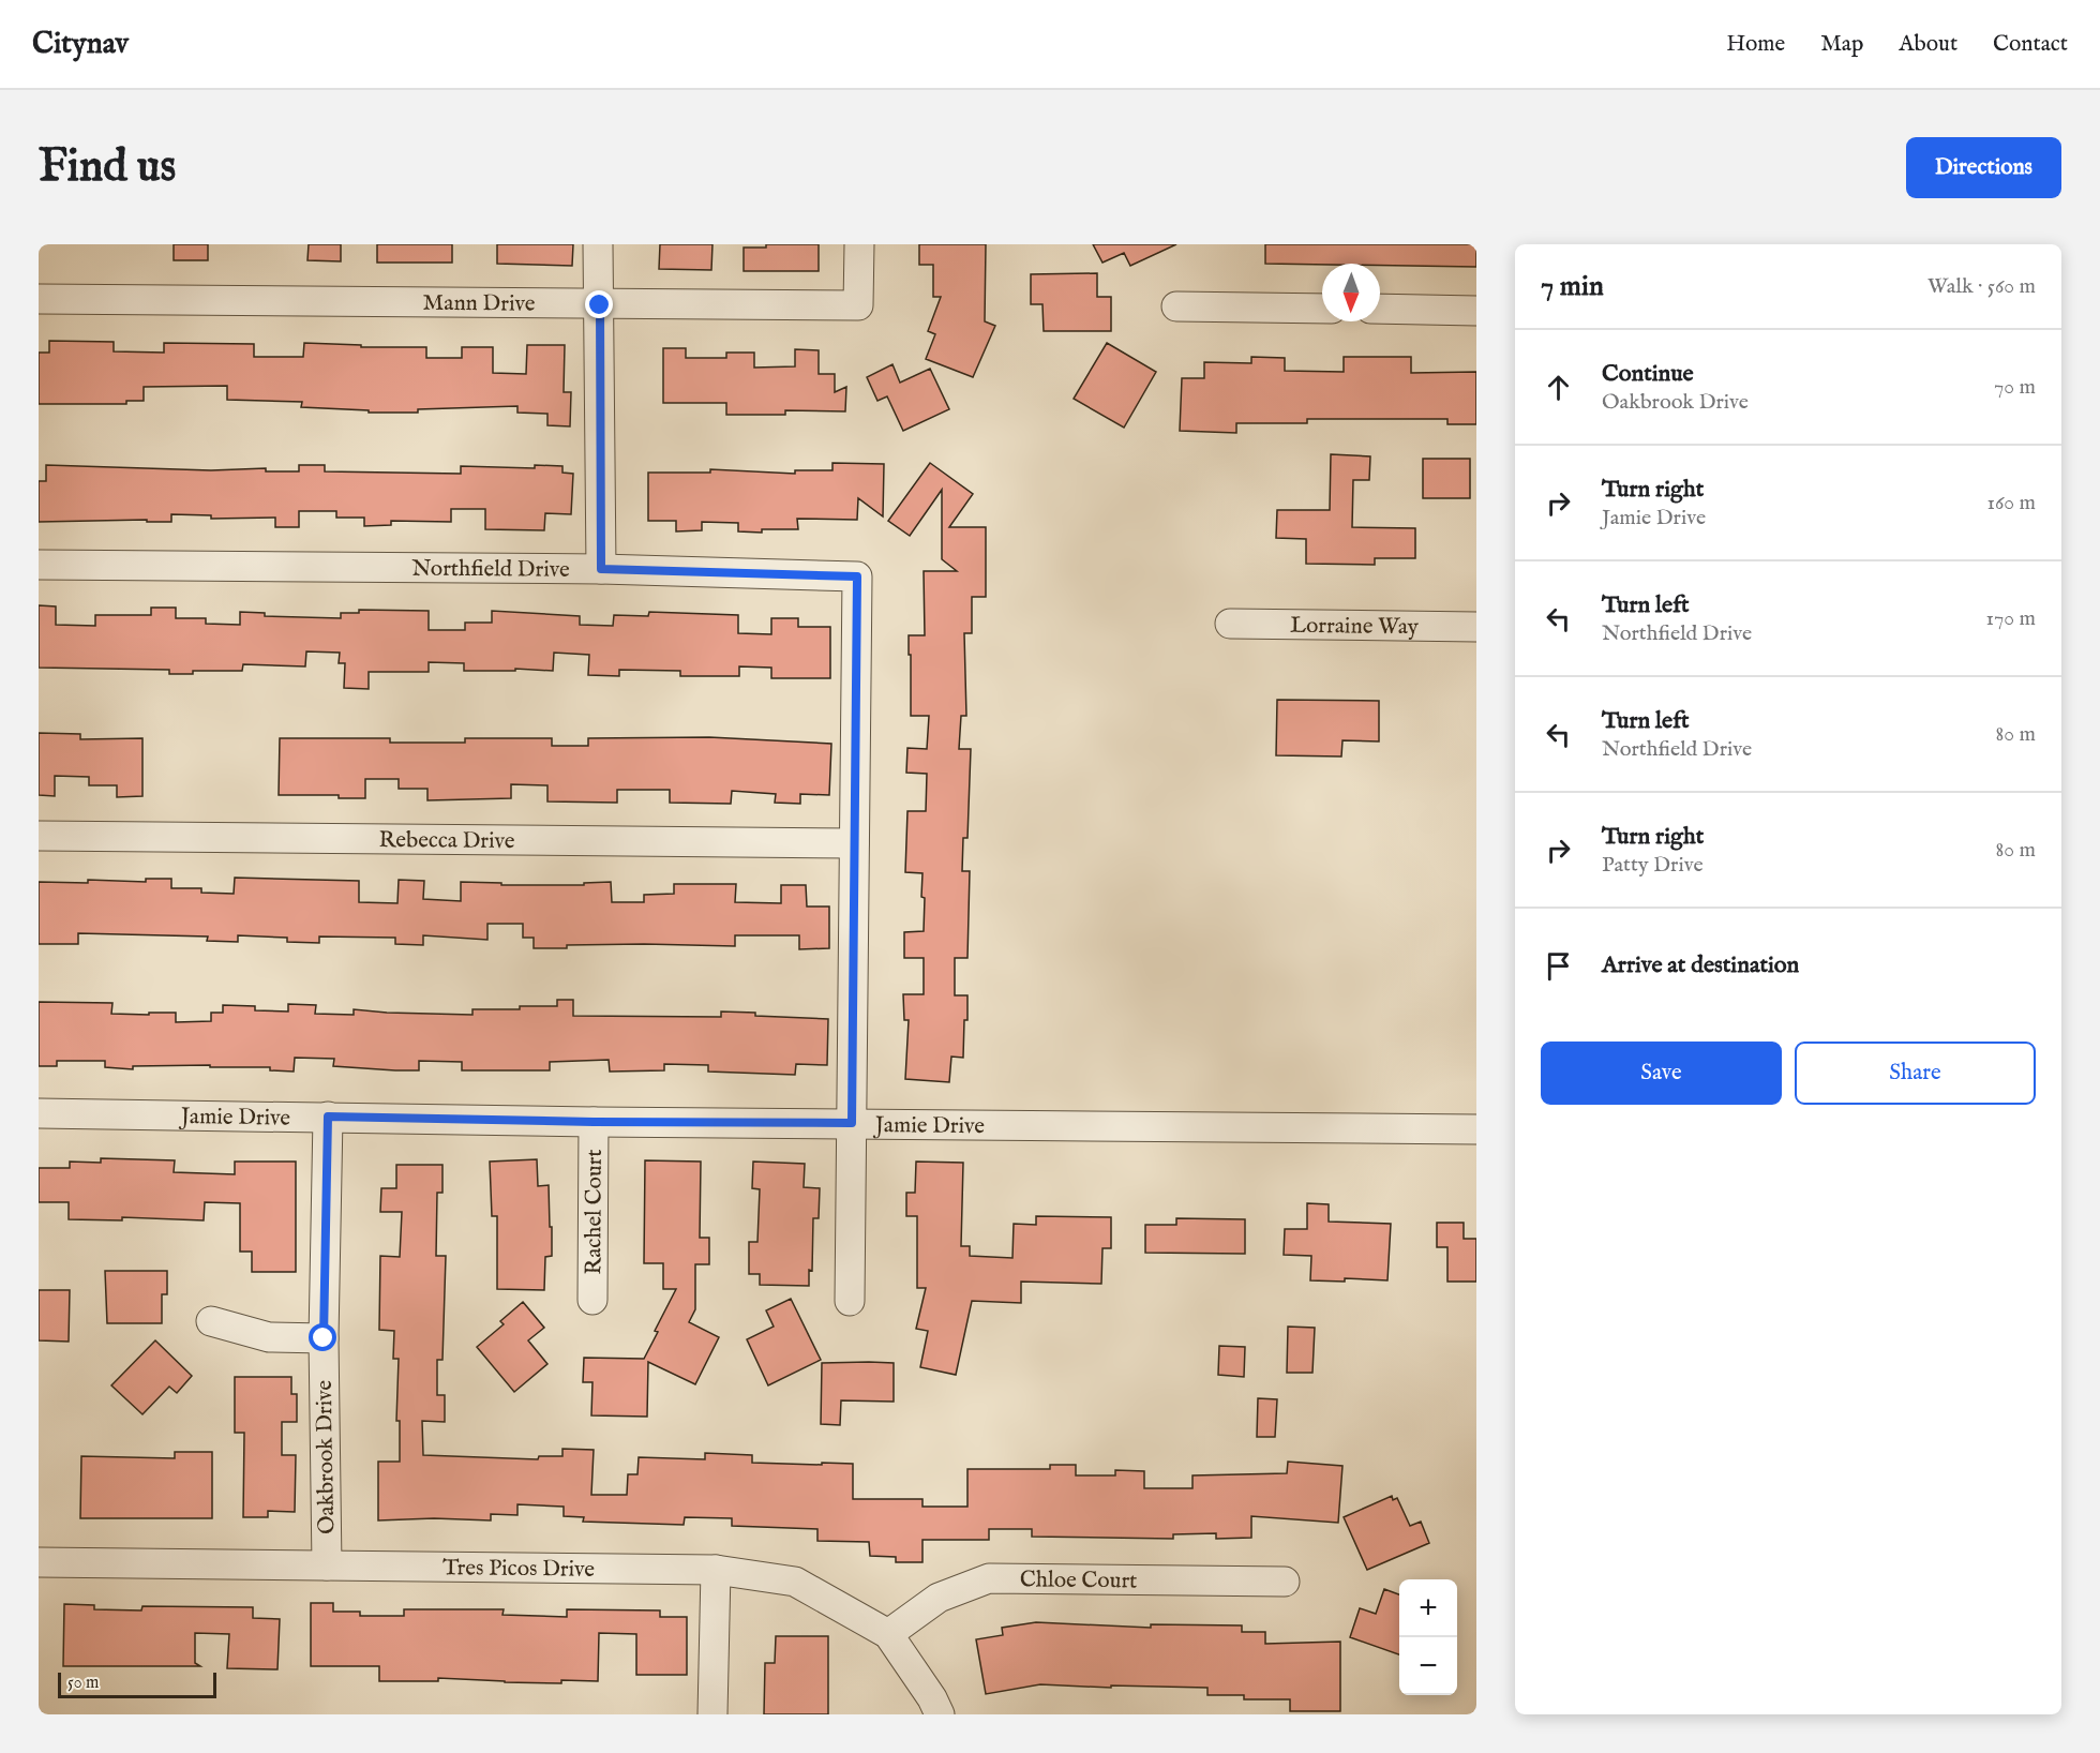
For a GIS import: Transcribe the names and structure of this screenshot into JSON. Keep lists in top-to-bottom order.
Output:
{
  "streets": {
    "street": [
      "Mann Drive",
      "Northfield Drive",
      "Lorraine Way",
      "Rebecca Drive",
      "Jamie Drive",
      "Rachel Court",
      "Oakbrook Drive",
      "Tres Picos Drive",
      "Chloe Court"
    ]
  },
  "crossings": [
    ["Northfield Drive", "Rebecca Drive"],
    ["Northfield Drive", "Jamie Drive"],
    ["Jamie Drive", "Rachel Court"],
    ["Jamie Drive", "Oakbrook Drive"],
    ["Oakbrook Drive", "Tres Picos Drive"],
    ["Tres Picos Drive", "Chloe Court"]
  ],
  "scale_bar": "50 m",
  "north": "bottom",
  "page": {
    "header": "Citynav",
    "nav": [
      "Home",
      "Map",
      "About",
      "Contact"
    ],
    "buttons": [
      "Directions",
      ["Save", "Share"]
    ],
    "title": "Find us",
    "heading": ["7 min", "Walk · 560 m"],
    "list": [
      ["Continue", "Oakbrook Drive", "70 m"],
      ["Turn right", "Jamie Drive", "160 m"],
      ["Turn left", "Northfield Drive", "170 m"],
      ["Turn left", "Northfield Drive", "80 m"],
      ["Turn right", "Patty Drive", "80 m"],
      "Arrive at destination"
    ],
    "map_buttons": ["+", "−"],
    "scale": "50 m"
  }
}
